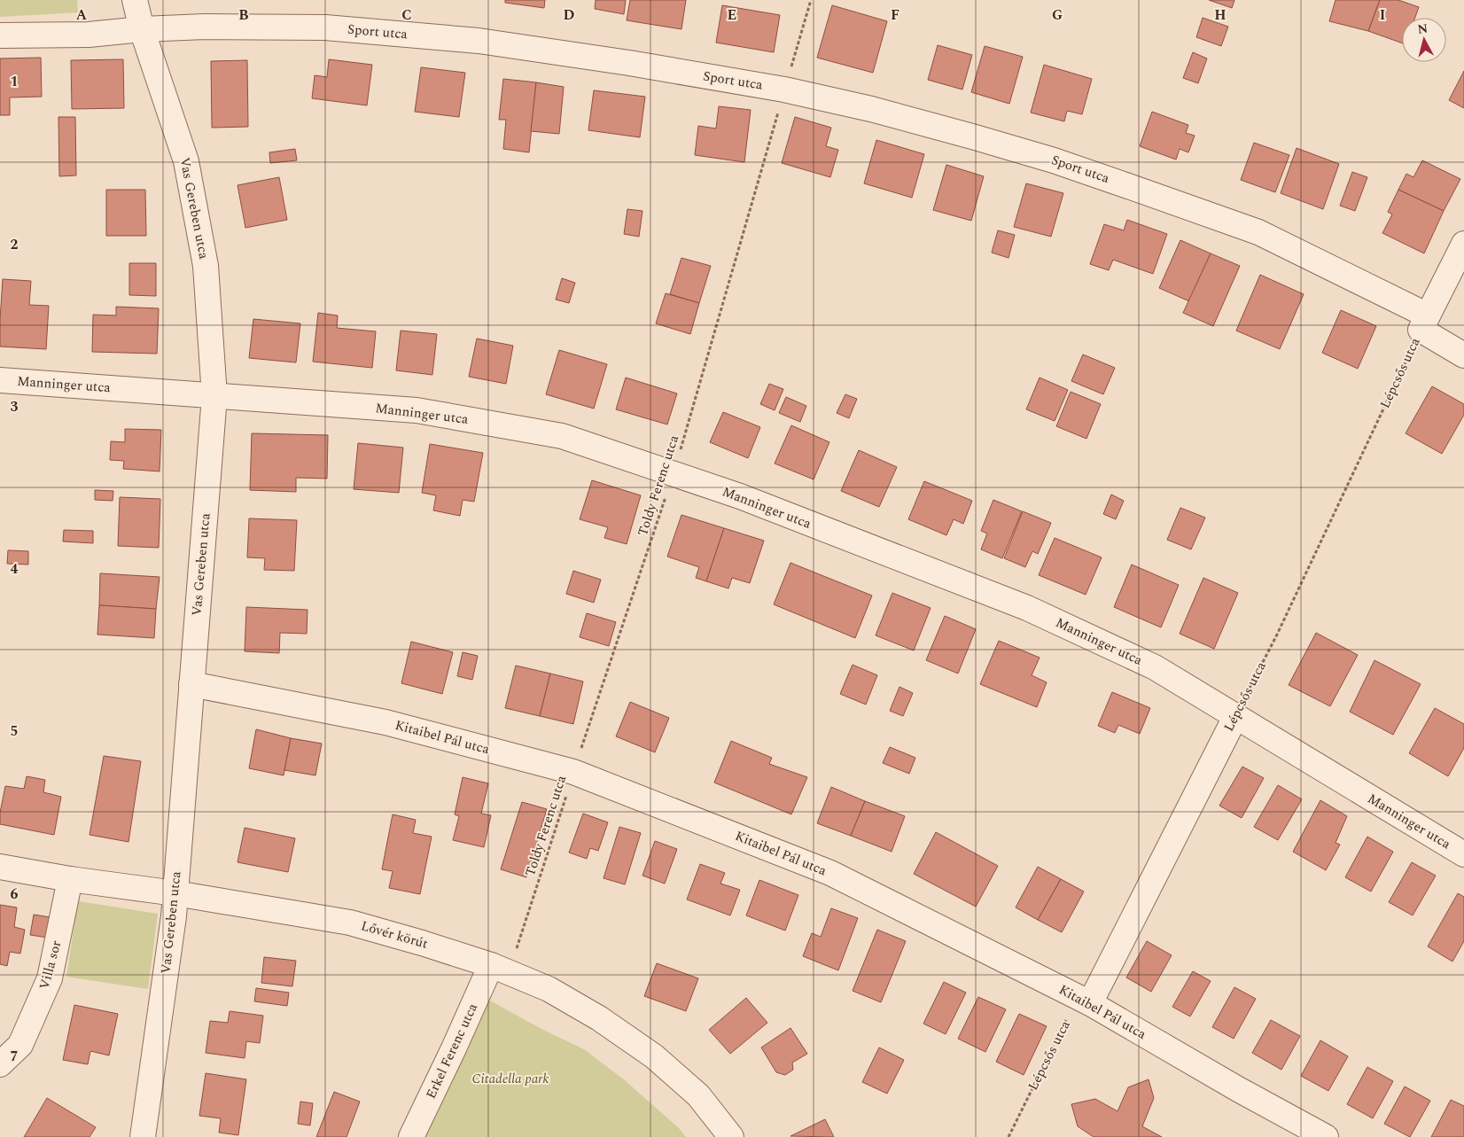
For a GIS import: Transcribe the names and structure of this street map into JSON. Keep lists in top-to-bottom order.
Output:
{
  "streets": {
    "street": [
      "Sport utca",
      "Vas Gereben utca",
      "Lépcsős utca",
      "Manninger utca",
      "Kitaibel Pál utca",
      "Lővér körút",
      "Villa sor",
      "Erkel Ferenc utca"
    ],
    "path": ["Toldy Ferenc utca"]
  },
  "crossings": [
    ["Sport utca", "Vas Gereben utca"],
    ["Sport utca", "Lépcsős utca"],
    ["Sport utca", "Toldy Ferenc utca"],
    ["Vas Gereben utca", "Manninger utca"],
    ["Vas Gereben utca", "Kitaibel Pál utca"],
    ["Vas Gereben utca", "Lővér körút"],
    ["Lépcsős utca", "Manninger utca"],
    ["Lépcsős utca", "Kitaibel Pál utca"],
    ["Manninger utca", "Toldy Ferenc utca"],
    ["Toldy Ferenc utca", "Kitaibel Pál utca"],
    ["Toldy Ferenc utca", "Lővér körút"],
    ["Toldy Ferenc utca", "Erkel Ferenc utca"],
    ["Lővér körút", "Villa sor"],
    ["Lővér körút", "Erkel Ferenc utca"]
  ],
  "parks": ["Citadella park"],
  "north": "top",
  "grid": {
    "columns": [
      "A",
      "B",
      "C",
      "D",
      "E",
      "F",
      "G",
      "H",
      "I"
    ],
    "rows": [
      "1",
      "2",
      "3",
      "4",
      "5",
      "6",
      "7"
    ]
  }
}
